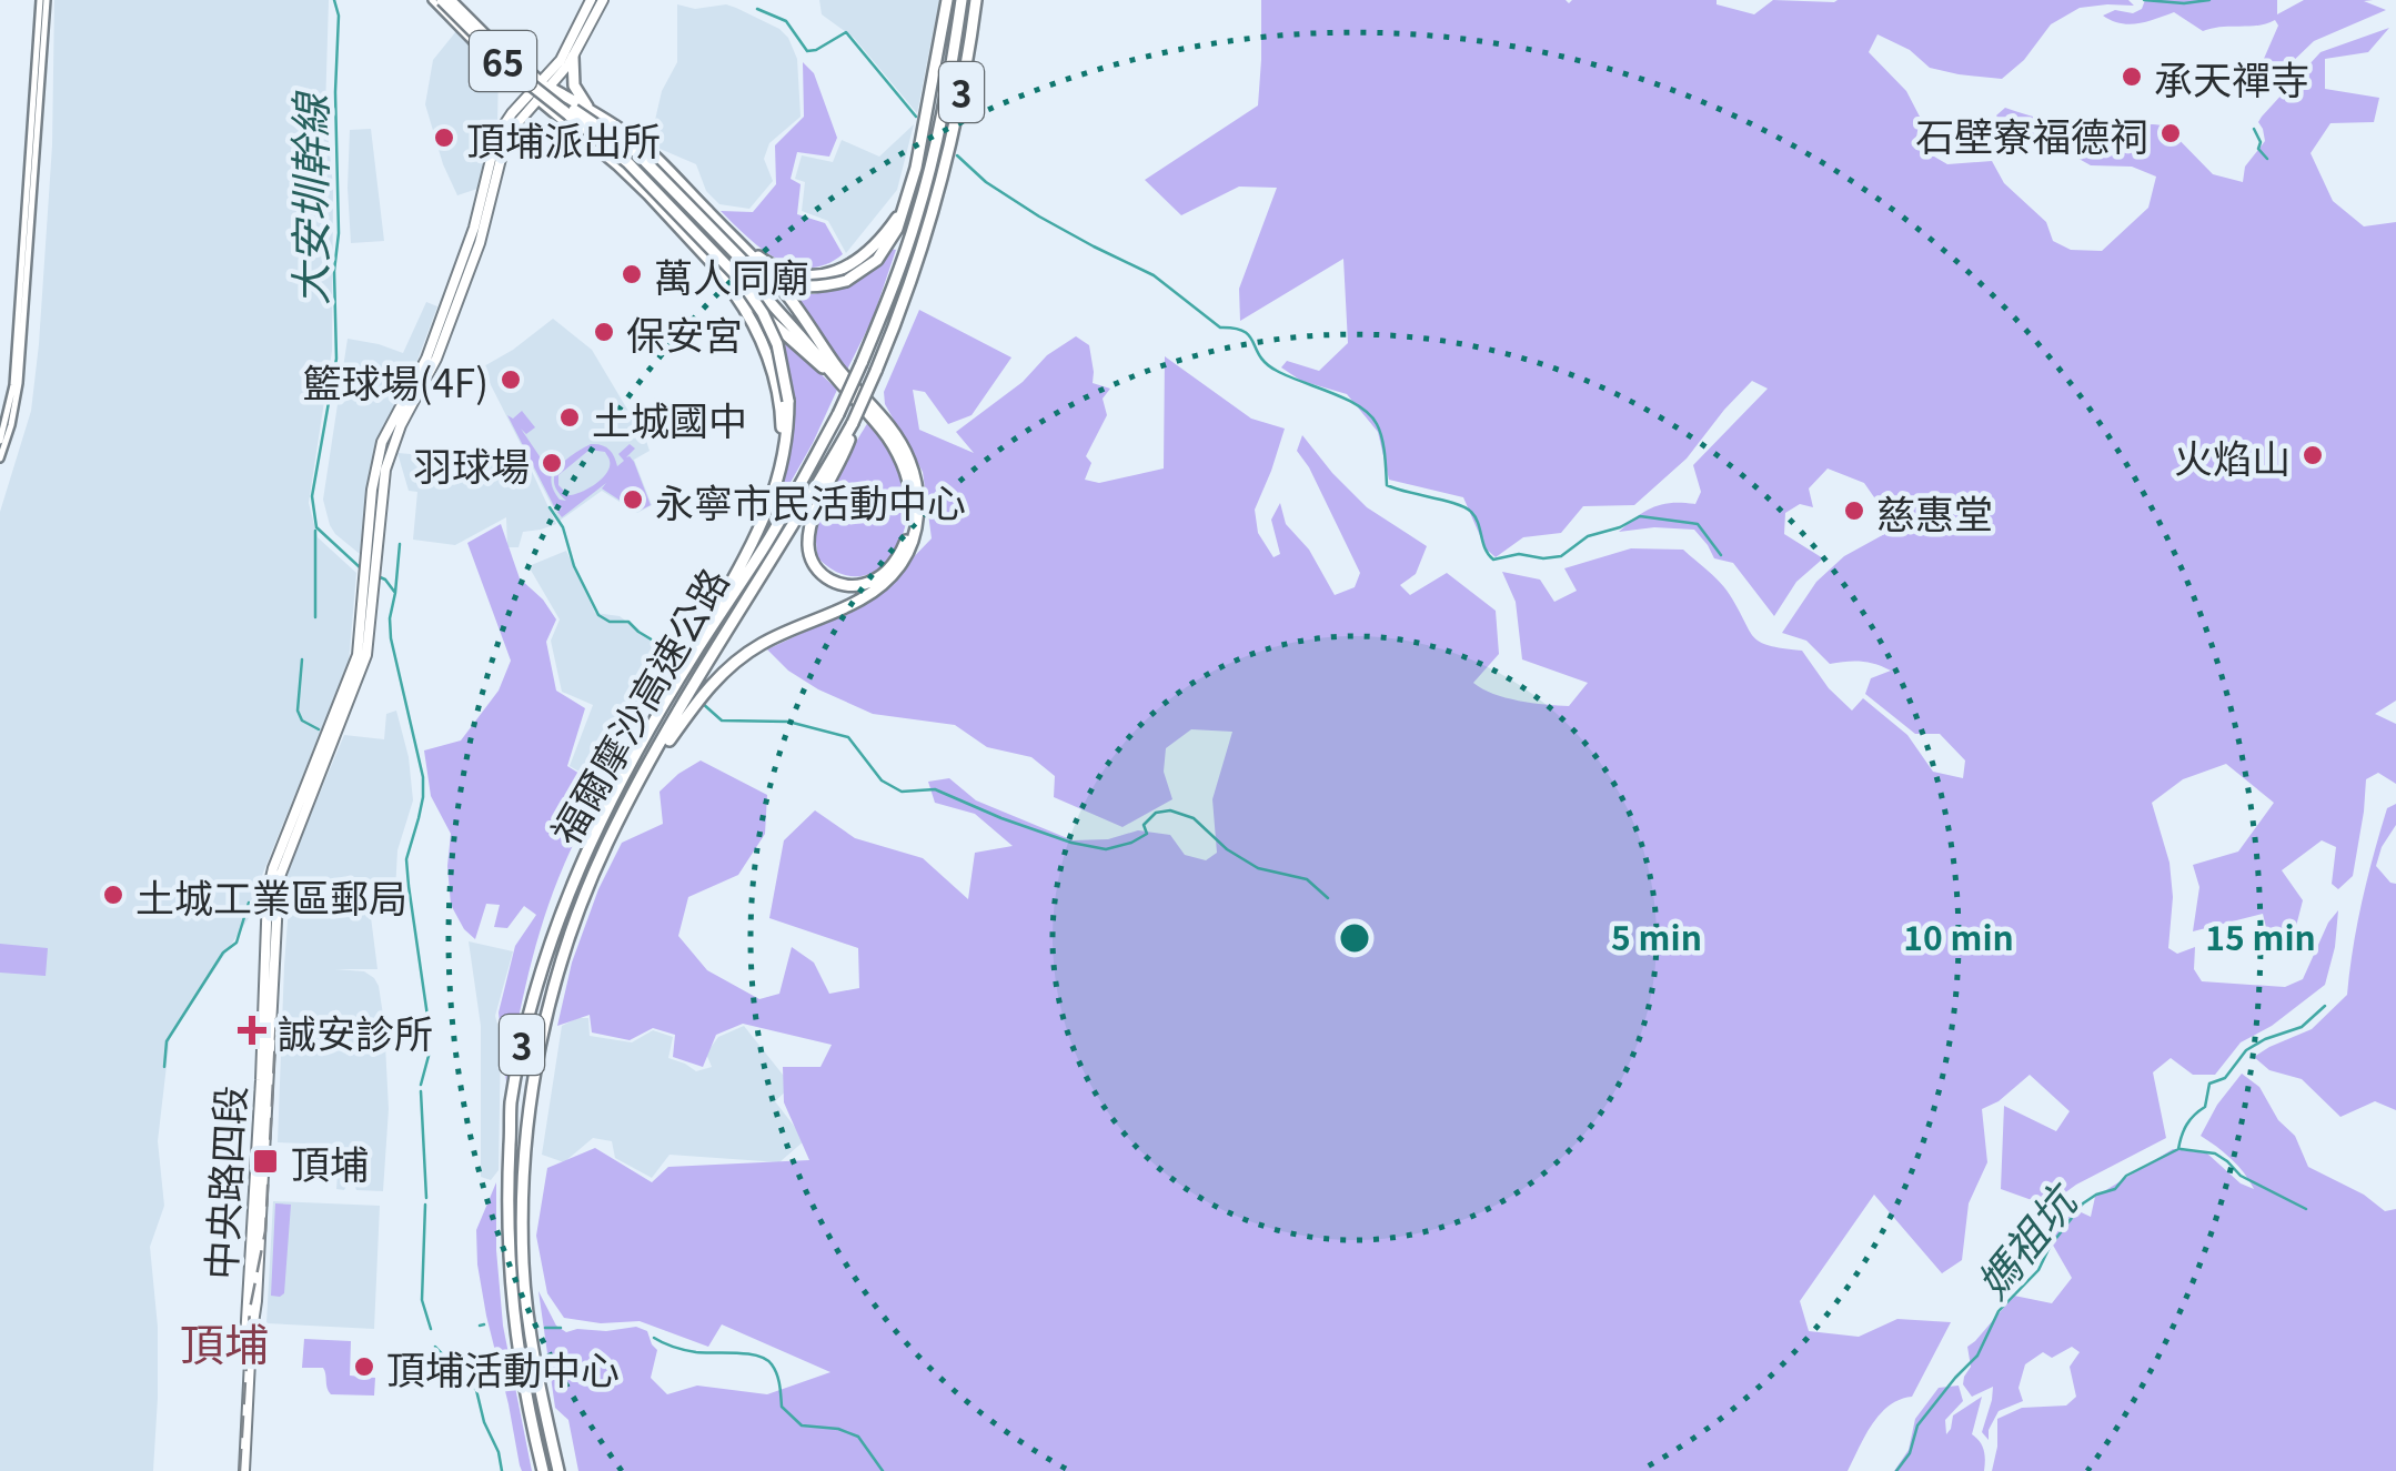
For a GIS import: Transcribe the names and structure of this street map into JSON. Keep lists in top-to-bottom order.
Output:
{
  "streets": {
    "highway": ["65", "3", "福爾摩沙高速公路"],
    "main road": ["中央路四段"]
  },
  "districts": ["頂埔"],
  "water": ["大安圳幹線", "媽祖坑"],
  "places": {
    "other": [
      "承天禪寺",
      "石壁寮福德祠",
      "頂埔派出所",
      "萬人同廟",
      "保安宮",
      "籃球場(4F)",
      "土城國中",
      "火焰山",
      "羽球場",
      "永寧市民活動中心",
      "慈惠堂",
      "土城工業區郵局",
      "頂埔活動中心"
    ],
    "health": ["誠安診所"],
    "transit": ["頂埔"]
  },
  "rings": ["5 min", "10 min", "15 min"]
}
